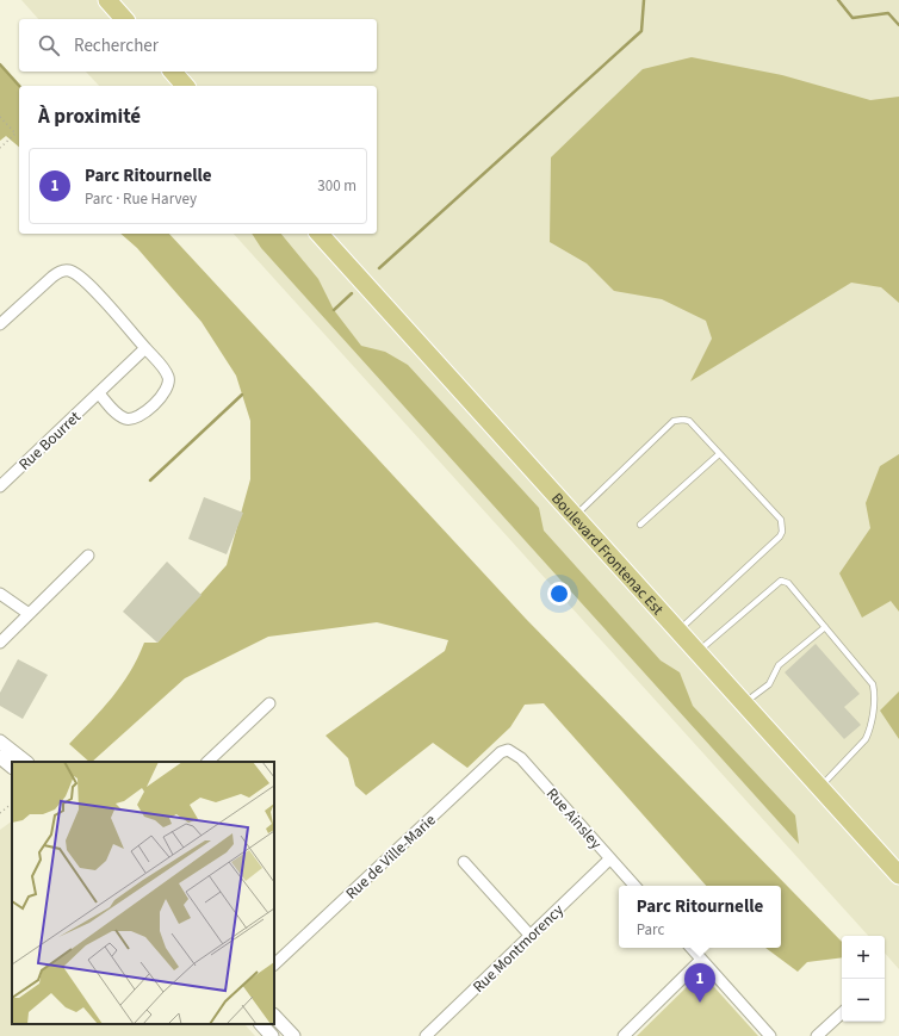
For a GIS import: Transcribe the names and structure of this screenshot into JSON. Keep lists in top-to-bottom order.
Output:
{
  "streets": {
    "main road": ["Boulevard Frontenac Est"],
    "street": [
      "Rue Bourret",
      "Rue Ainsley",
      "Rue de Ville-Marie",
      "Rue Montmorency"
    ]
  },
  "crossings": [
    ["Rue Ainsley", "Rue de Ville-Marie"],
    ["Rue Ainsley", "Rue Montmorency"]
  ],
  "page": {
    "search": "Rechercher",
    "heading": "À proximité",
    "list": [
      {
        "mark": "1",
        "name": "Parc Ritournelle",
        "note": "Parc · Rue Harvey",
        "value": "300 m"
      }
    ],
    "popup": ["Parc Ritournelle", "Parc"],
    "map_buttons": ["+", "−"],
    "pins": "1"
  }
}
